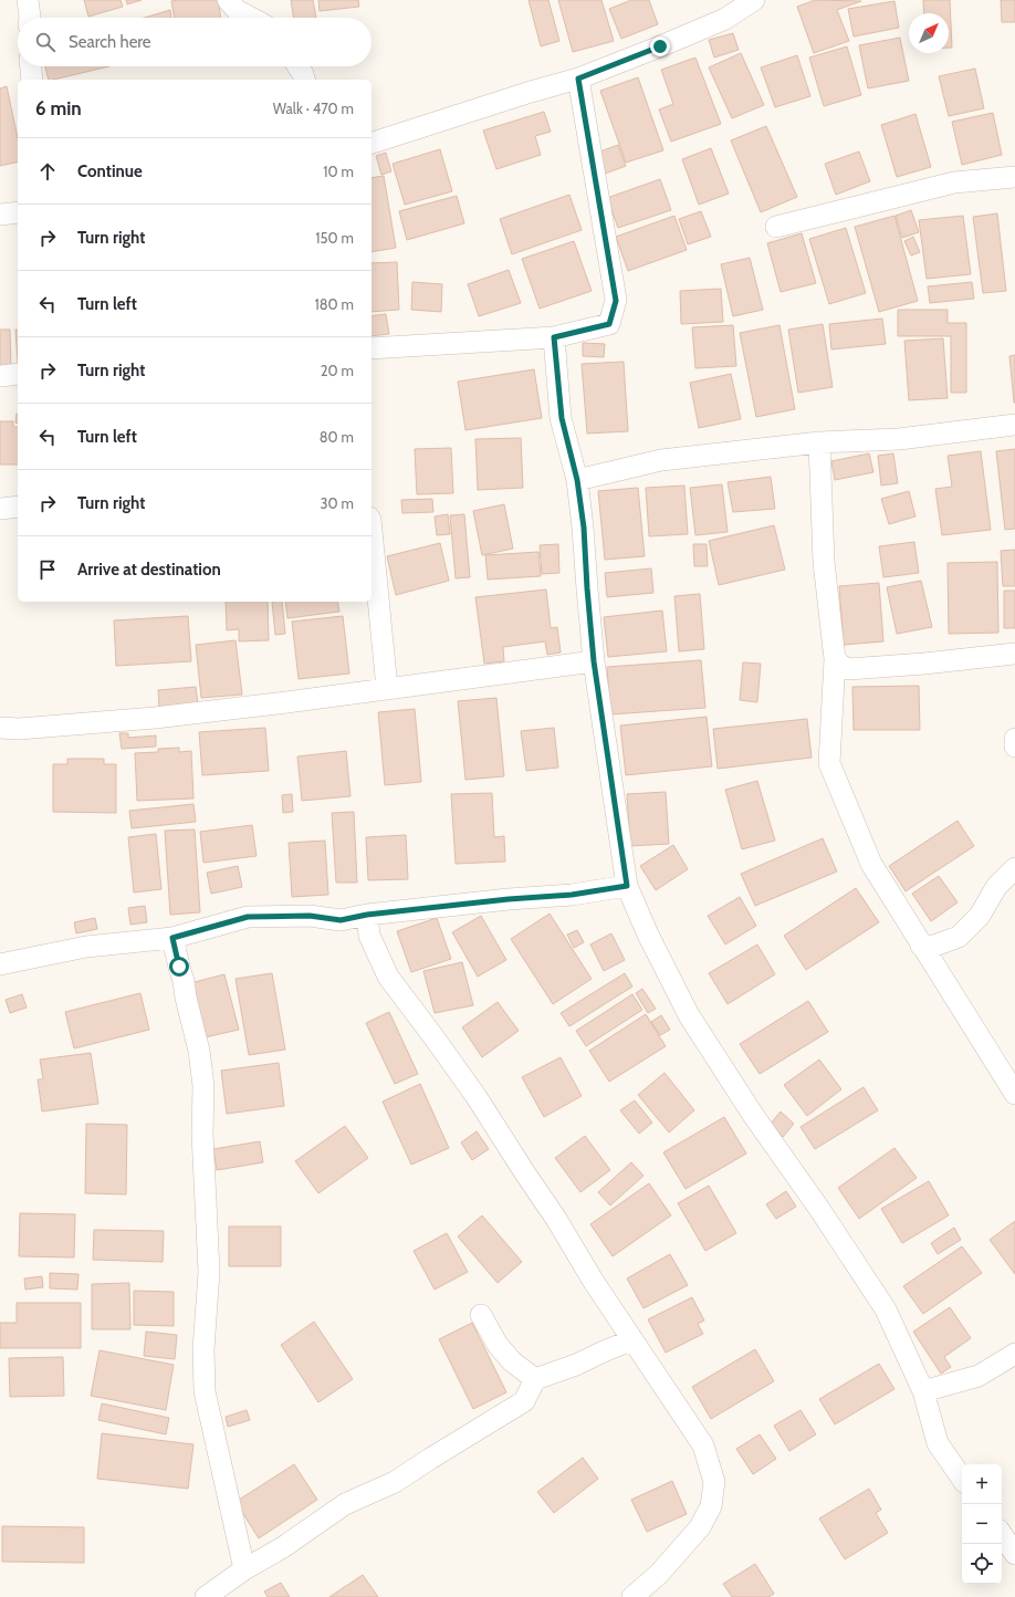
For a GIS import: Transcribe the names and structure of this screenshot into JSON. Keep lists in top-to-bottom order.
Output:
{
  "north": "top right",
  "page": {
    "search": "Search here",
    "heading": ["6 min", "Walk · 470 m"],
    "list": [
      ["Continue", "10 m"],
      ["Turn right", "150 m"],
      ["Turn left", "180 m"],
      ["Turn right", "20 m"],
      ["Turn left", "80 m"],
      ["Turn right", "30 m"],
      "Arrive at destination"
    ],
    "map_buttons": ["+", "−"]
  }
}
